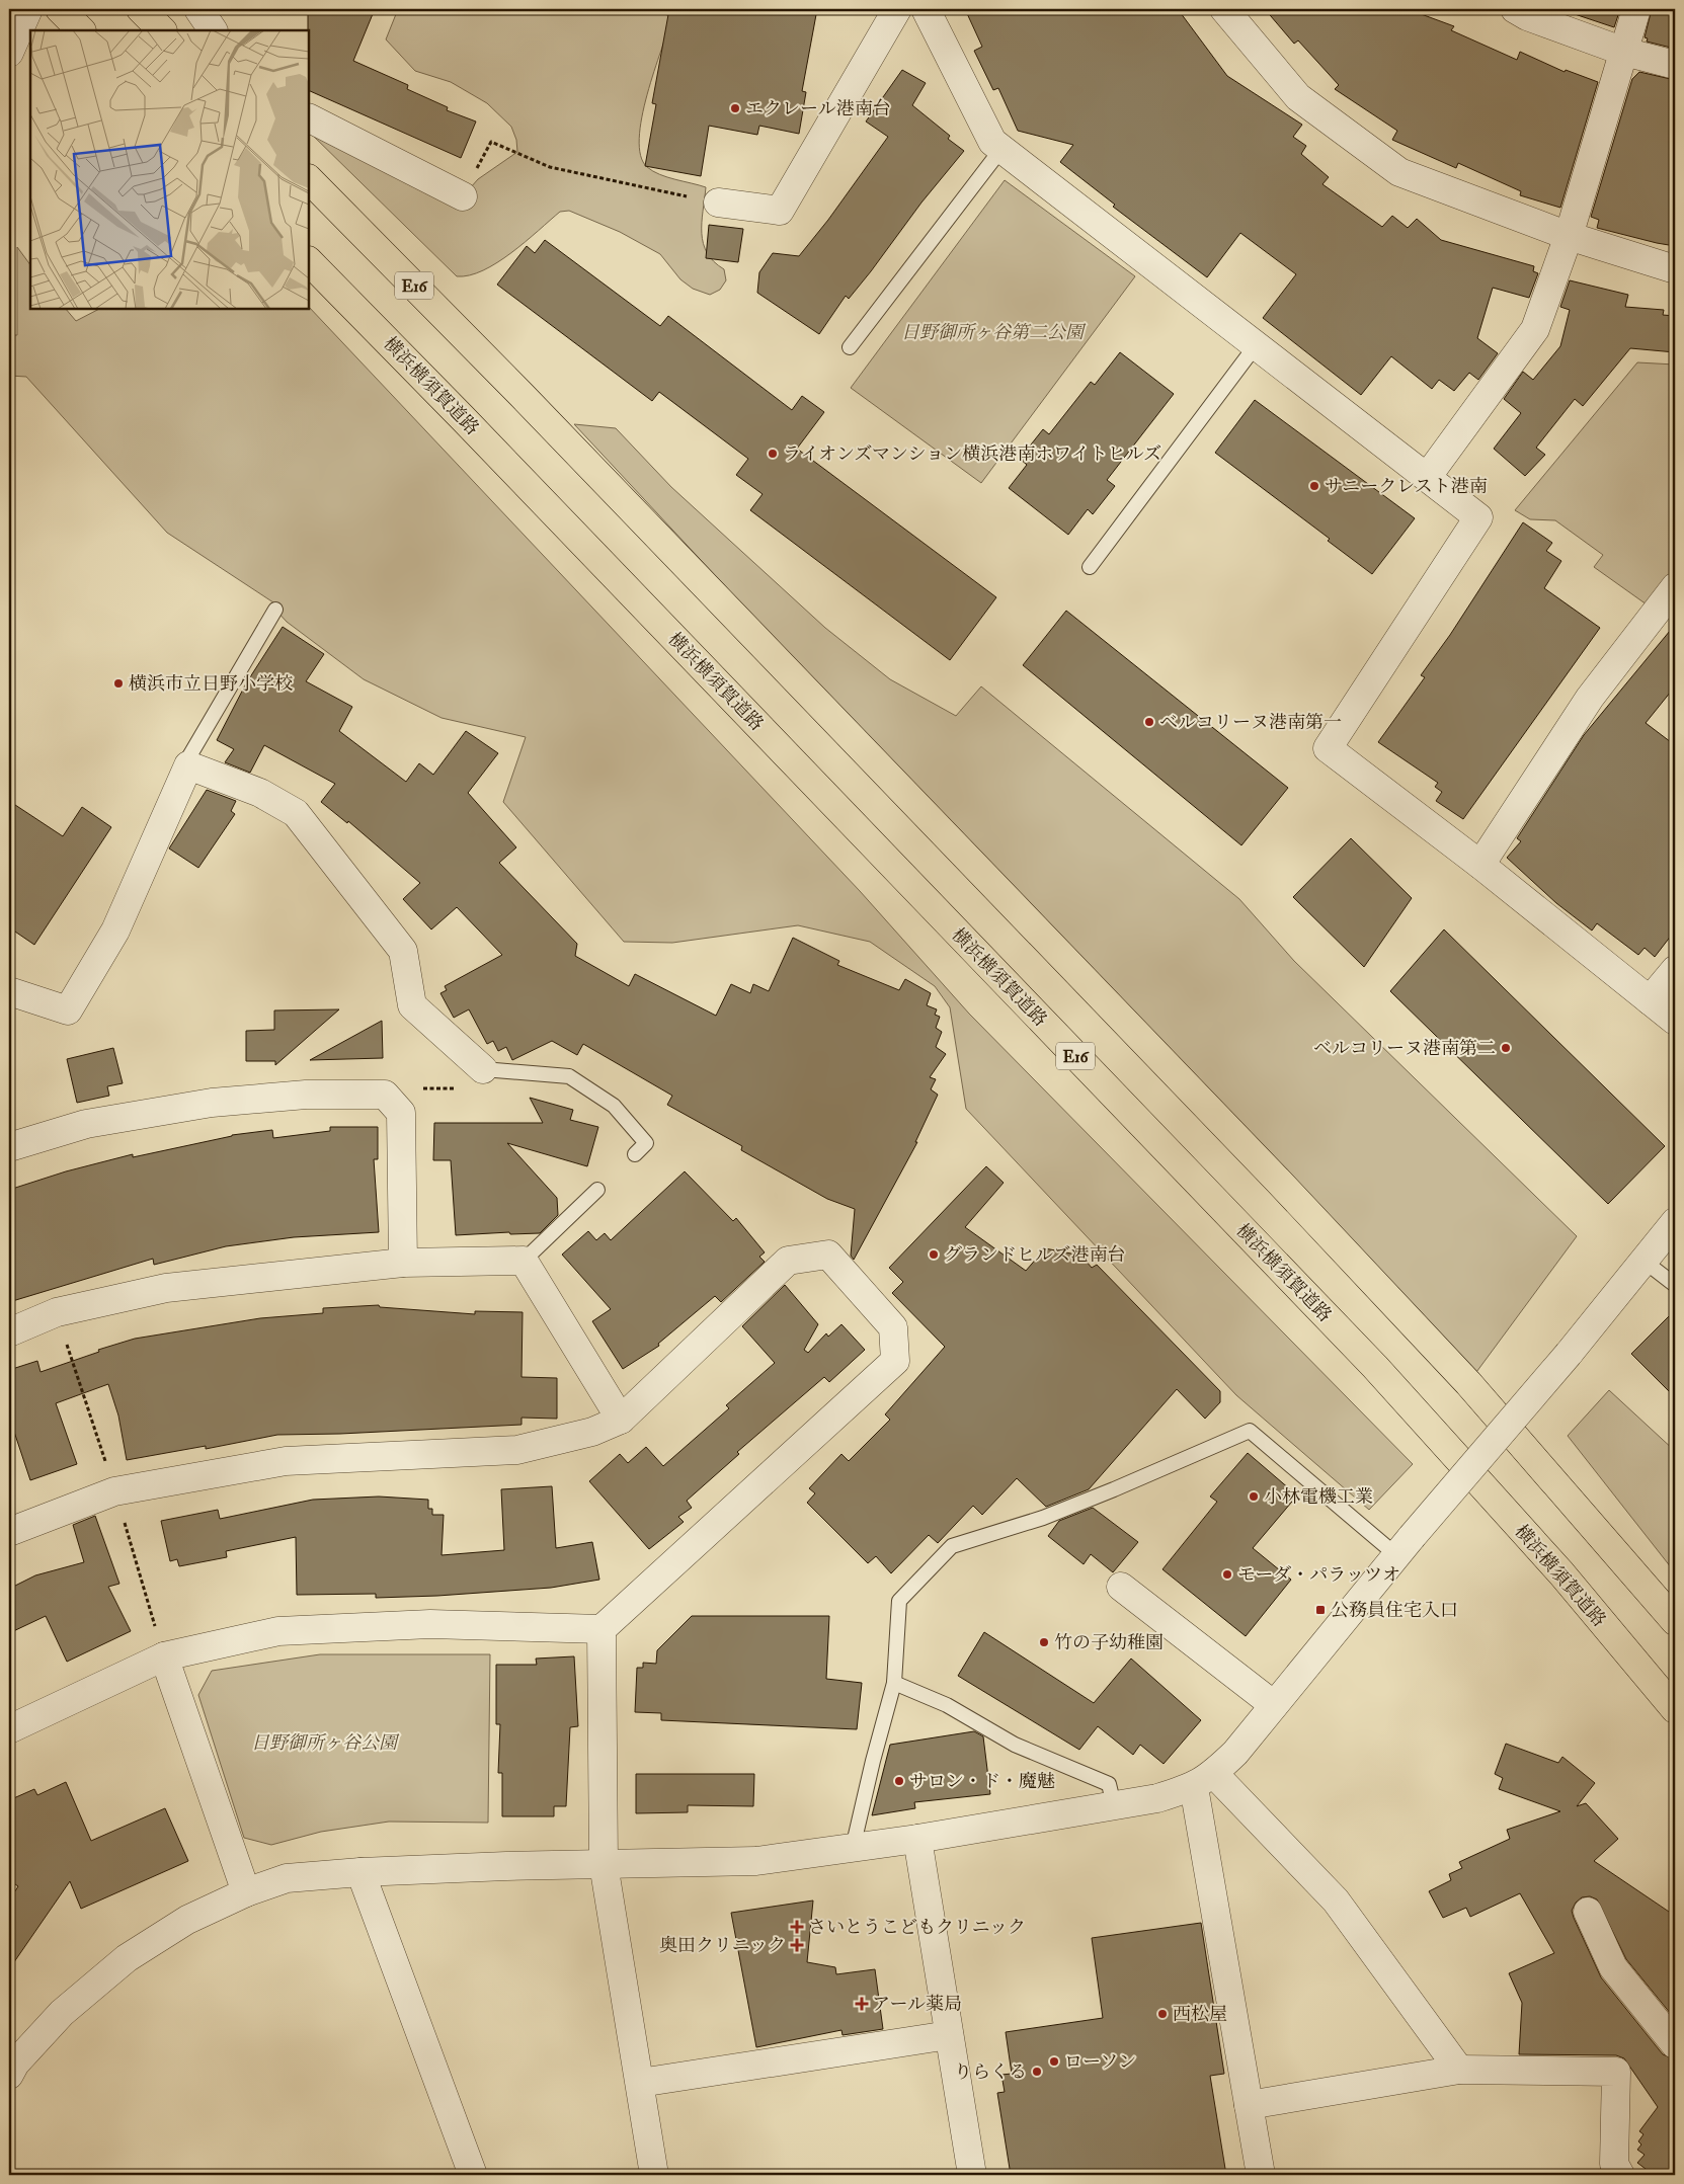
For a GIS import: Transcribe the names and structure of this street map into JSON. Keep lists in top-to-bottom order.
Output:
{
  "streets": {
    "highway": ["E16", "横浜横須賀道路"]
  },
  "parks": ["日野御所ヶ谷第二公園", "日野御所ヶ谷公園"],
  "places": {
    "other": [
      "エクレール港南台",
      "ライオンズマンション横浜港南ホワイトヒルズ",
      "サニークレスト港南",
      "横浜市立日野小学校",
      "ベルコリーヌ港南第一",
      "ベルコリーヌ港南第二",
      "グランドヒルズ港南台",
      "小林電機工業",
      "モーダ・パラッツオ",
      "竹の子幼稚園",
      "サロン・ド・魔魅",
      "西松屋",
      "ローソン",
      "りらくる"
    ],
    "transit": ["公務員住宅入口"],
    "health": ["さいとうこどもクリニック", "奥田クリニック", "アール薬局"]
  }
}
